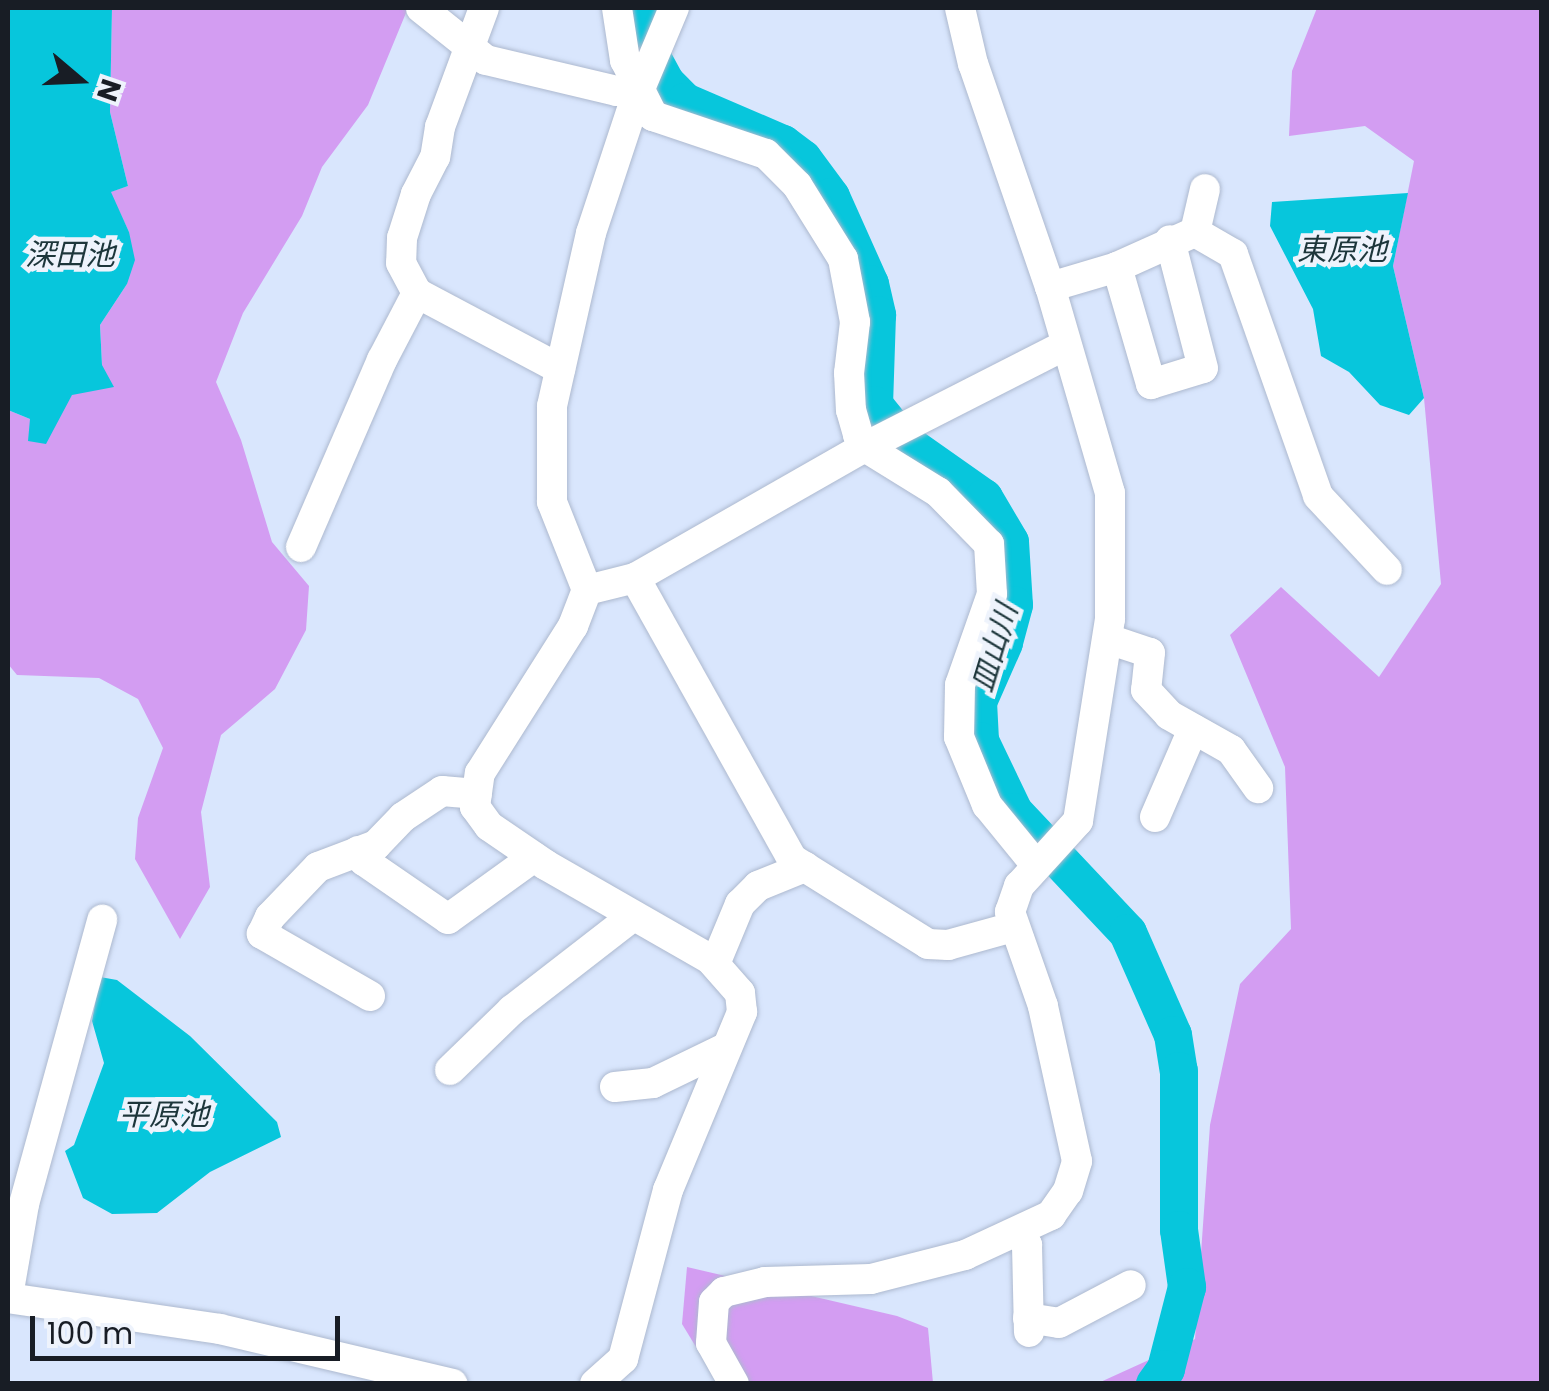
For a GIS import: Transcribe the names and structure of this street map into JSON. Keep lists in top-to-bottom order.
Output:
{
  "water": [
    "東原池",
    "深田池",
    "皿山川",
    "平原池"
  ],
  "scale_bar": "100 m",
  "north": "right"
}
